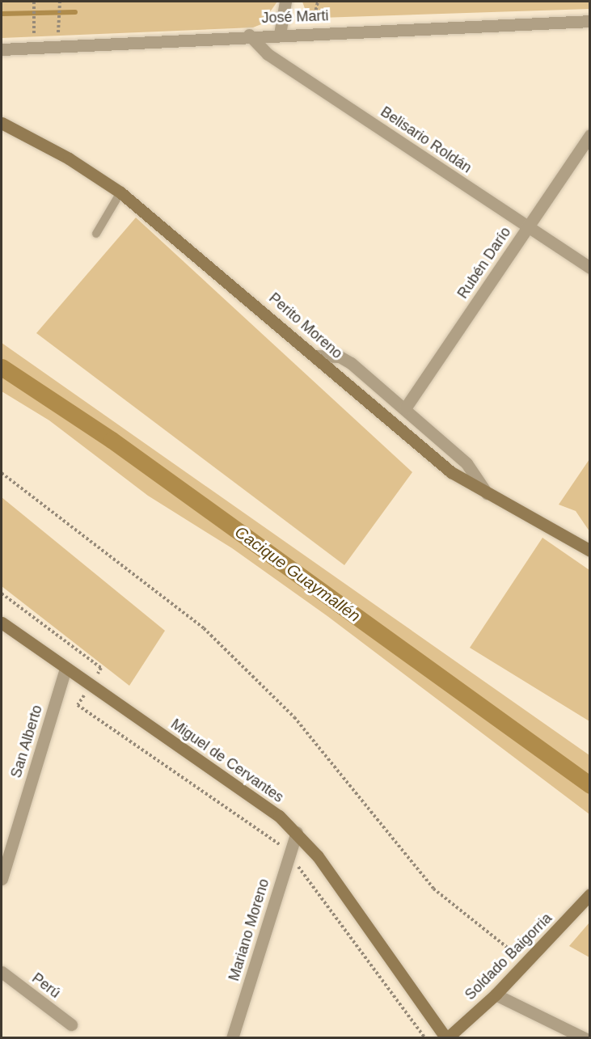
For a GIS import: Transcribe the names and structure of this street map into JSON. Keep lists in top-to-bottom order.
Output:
{
  "streets": {
    "main road": ["Perito Moreno", "Miguel de Cervantes", "Soldado Baigorria"],
    "street": [
      "José Marti",
      "Belisario Roldán",
      "Rubén Darío",
      "San Alberto",
      "Mariano Moreno",
      "Perú"
    ]
  },
  "crossings": [
    ["José Marti", "Belisario Roldán"],
    ["Belisario Roldán", "Rubén Darío"],
    ["San Alberto", "Miguel de Cervantes"],
    ["Miguel de Cervantes", "Mariano Moreno"],
    ["Miguel de Cervantes", "Soldado Baigorria"]
  ],
  "water": ["Cacique Guaymallén"]
}
